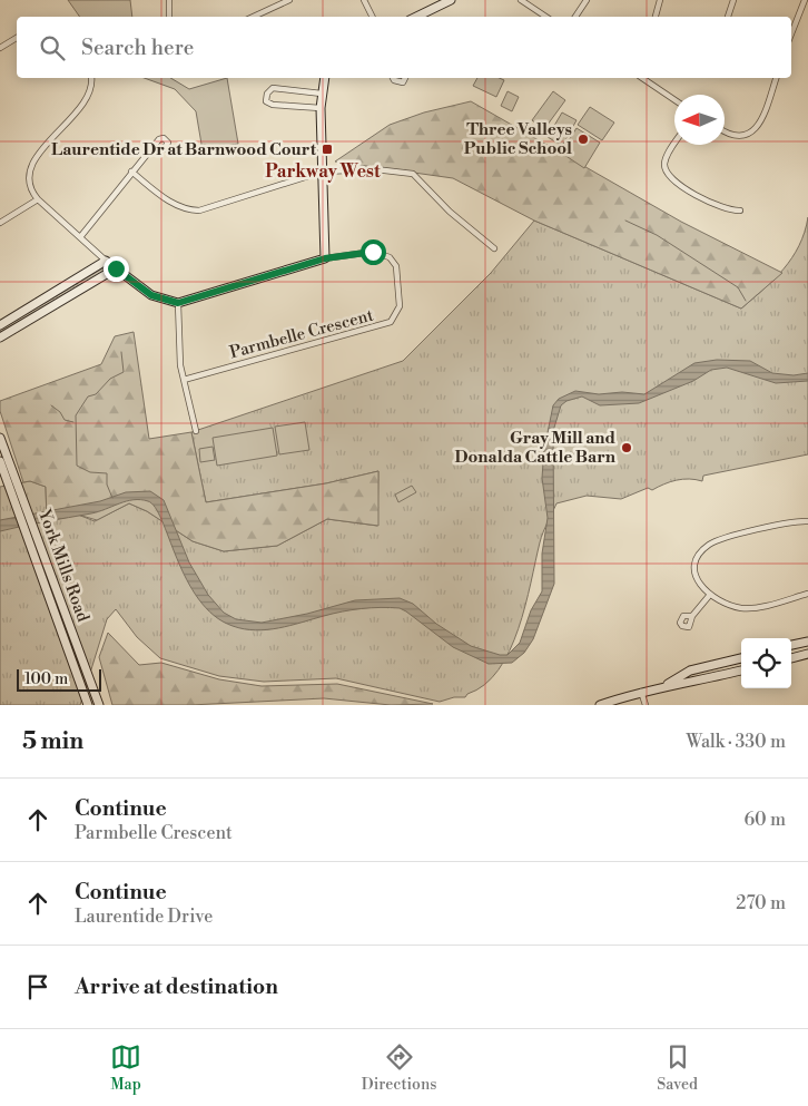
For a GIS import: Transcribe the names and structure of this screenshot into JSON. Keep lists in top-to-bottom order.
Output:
{
  "streets": {
    "main road": ["York Mills Road"],
    "street": ["Parmbelle Crescent"]
  },
  "districts": ["Parkway West"],
  "places": {
    "other": ["Three Valleys Public School", "Gray Mill and Donalda Cattle Barn"],
    "transit": ["Laurentide Dr at Barnwood Court"]
  },
  "scale_bar": "100 m",
  "north": "left",
  "page": {
    "search": "Search here",
    "scale": "100 m",
    "heading": ["5 min", "Walk · 330 m"],
    "list": [
      ["Continue", "Parmbelle Crescent", "60 m"],
      ["Continue", "Laurentide Drive", "270 m"],
      "Arrive at destination"
    ],
    "nav": ["Map", "Directions", "Saved"]
  }
}
